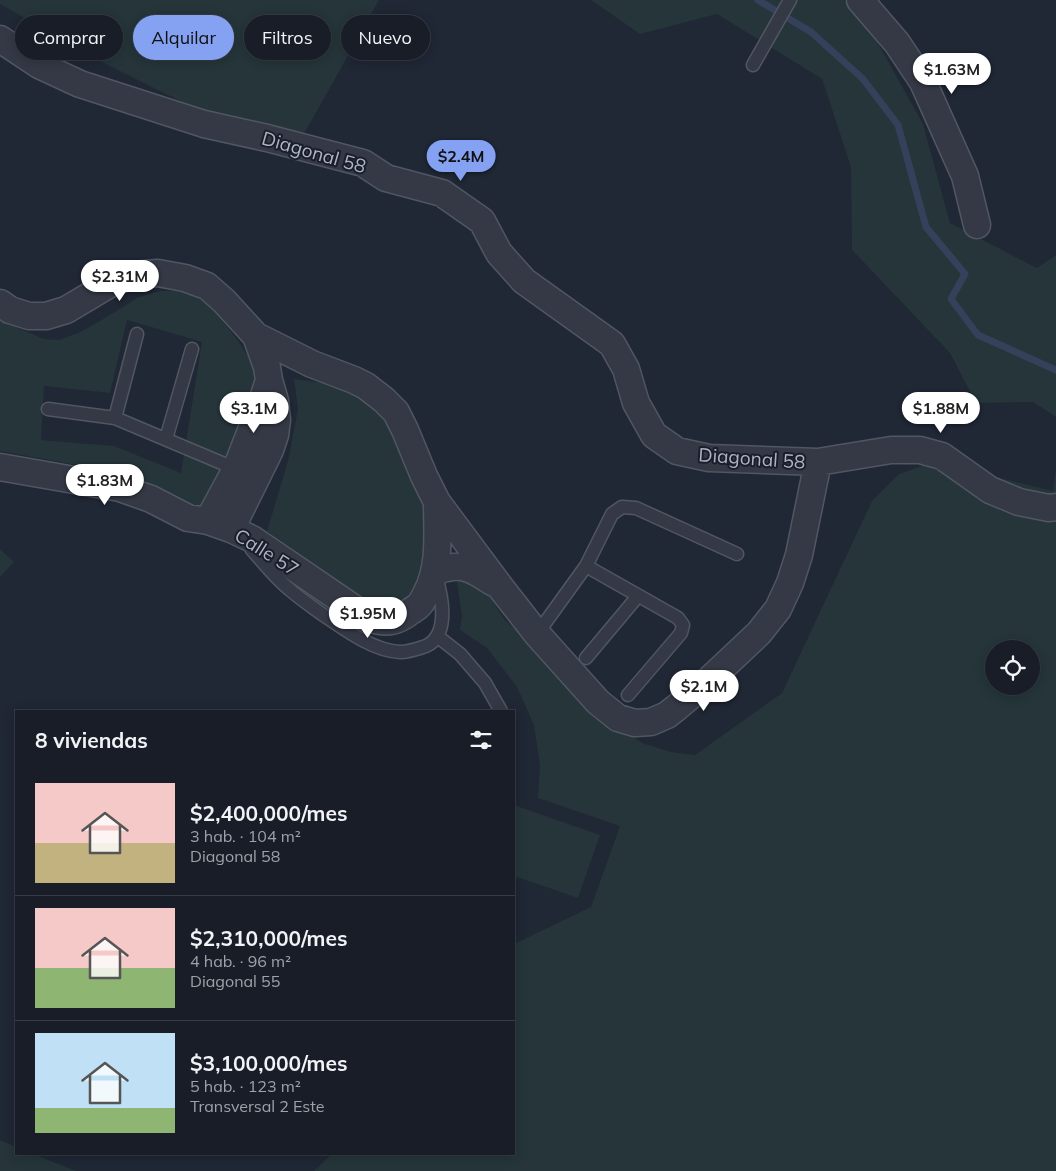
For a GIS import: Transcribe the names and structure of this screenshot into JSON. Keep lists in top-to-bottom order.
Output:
{
  "streets": {
    "street": ["Diagonal 58", "Calle 57"]
  },
  "page": {
    "chip": [
      "Comprar",
      "Alquilar",
      "Filtros",
      "Nuevo"
    ],
    "price": [
      "$1.63M",
      "$2.4M",
      "$2.31M",
      "$3.1M",
      "$1.88M",
      "$1.83M",
      "$1.95M",
      "$2.1M"
    ],
    "heading": "8 viviendas",
    "list": [
      {
        "name": "$2,400,000/mes",
        "note": "3 hab. · 104 m² · Diagonal 58"
      },
      {
        "name": "$2,310,000/mes",
        "note": "4 hab. · 96 m² · Diagonal 55"
      },
      {
        "name": "$3,100,000/mes",
        "note": "5 hab. · 123 m² · Transversal 2 Este"
      }
    ]
  }
}
